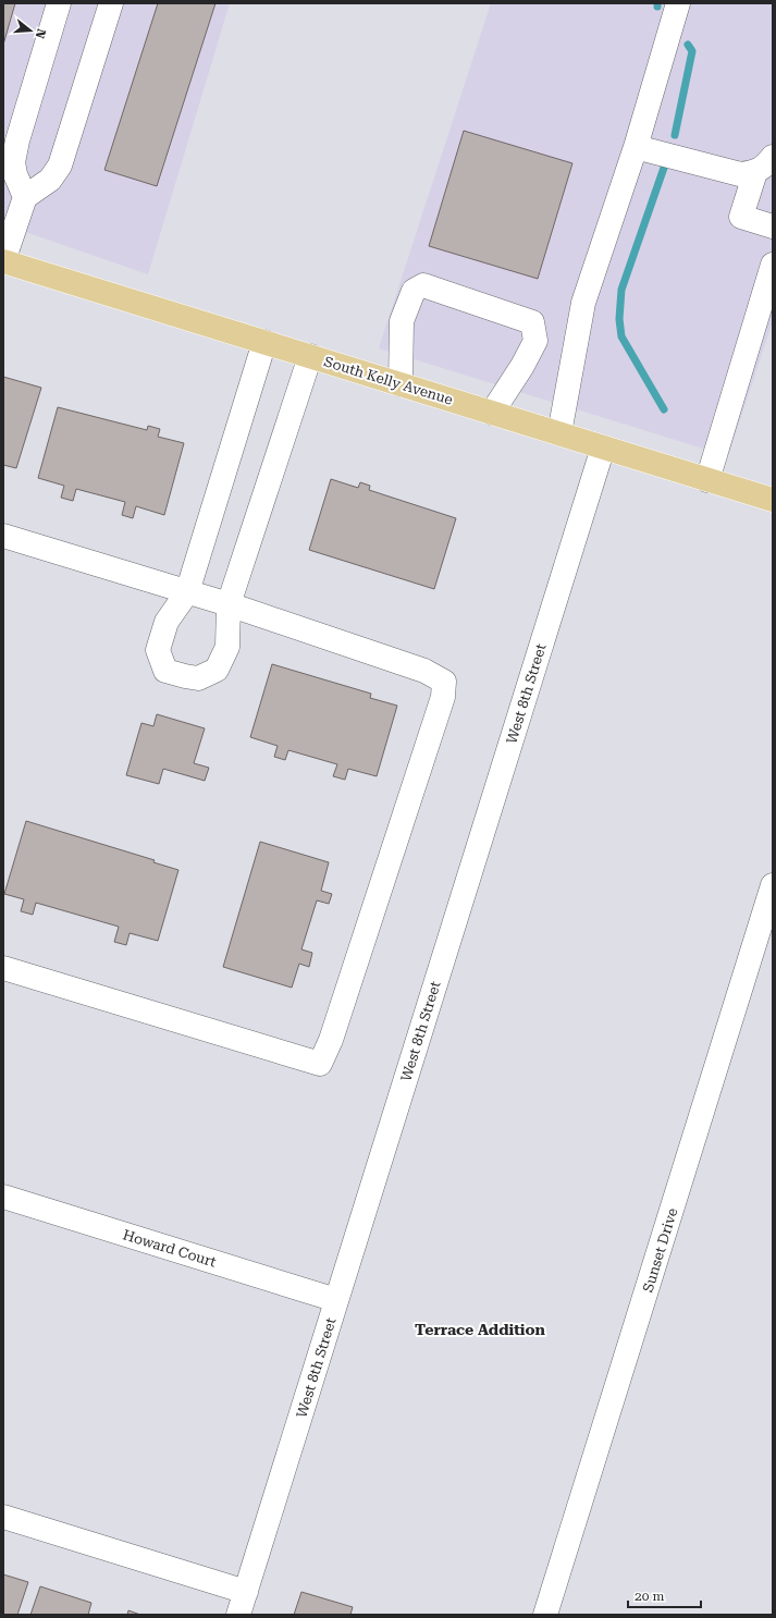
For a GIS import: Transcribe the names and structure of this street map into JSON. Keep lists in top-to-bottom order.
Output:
{
  "streets": {
    "main road": ["South Kelly Avenue"],
    "street": ["West 8th Street", "Howard Court", "Sunset Drive"]
  },
  "crossings": [
    ["South Kelly Avenue", "West 8th Street"],
    ["West 8th Street", "Howard Court"]
  ],
  "districts": ["Terrace Addition"],
  "scale_bar": "20 m",
  "north": "right"
}
